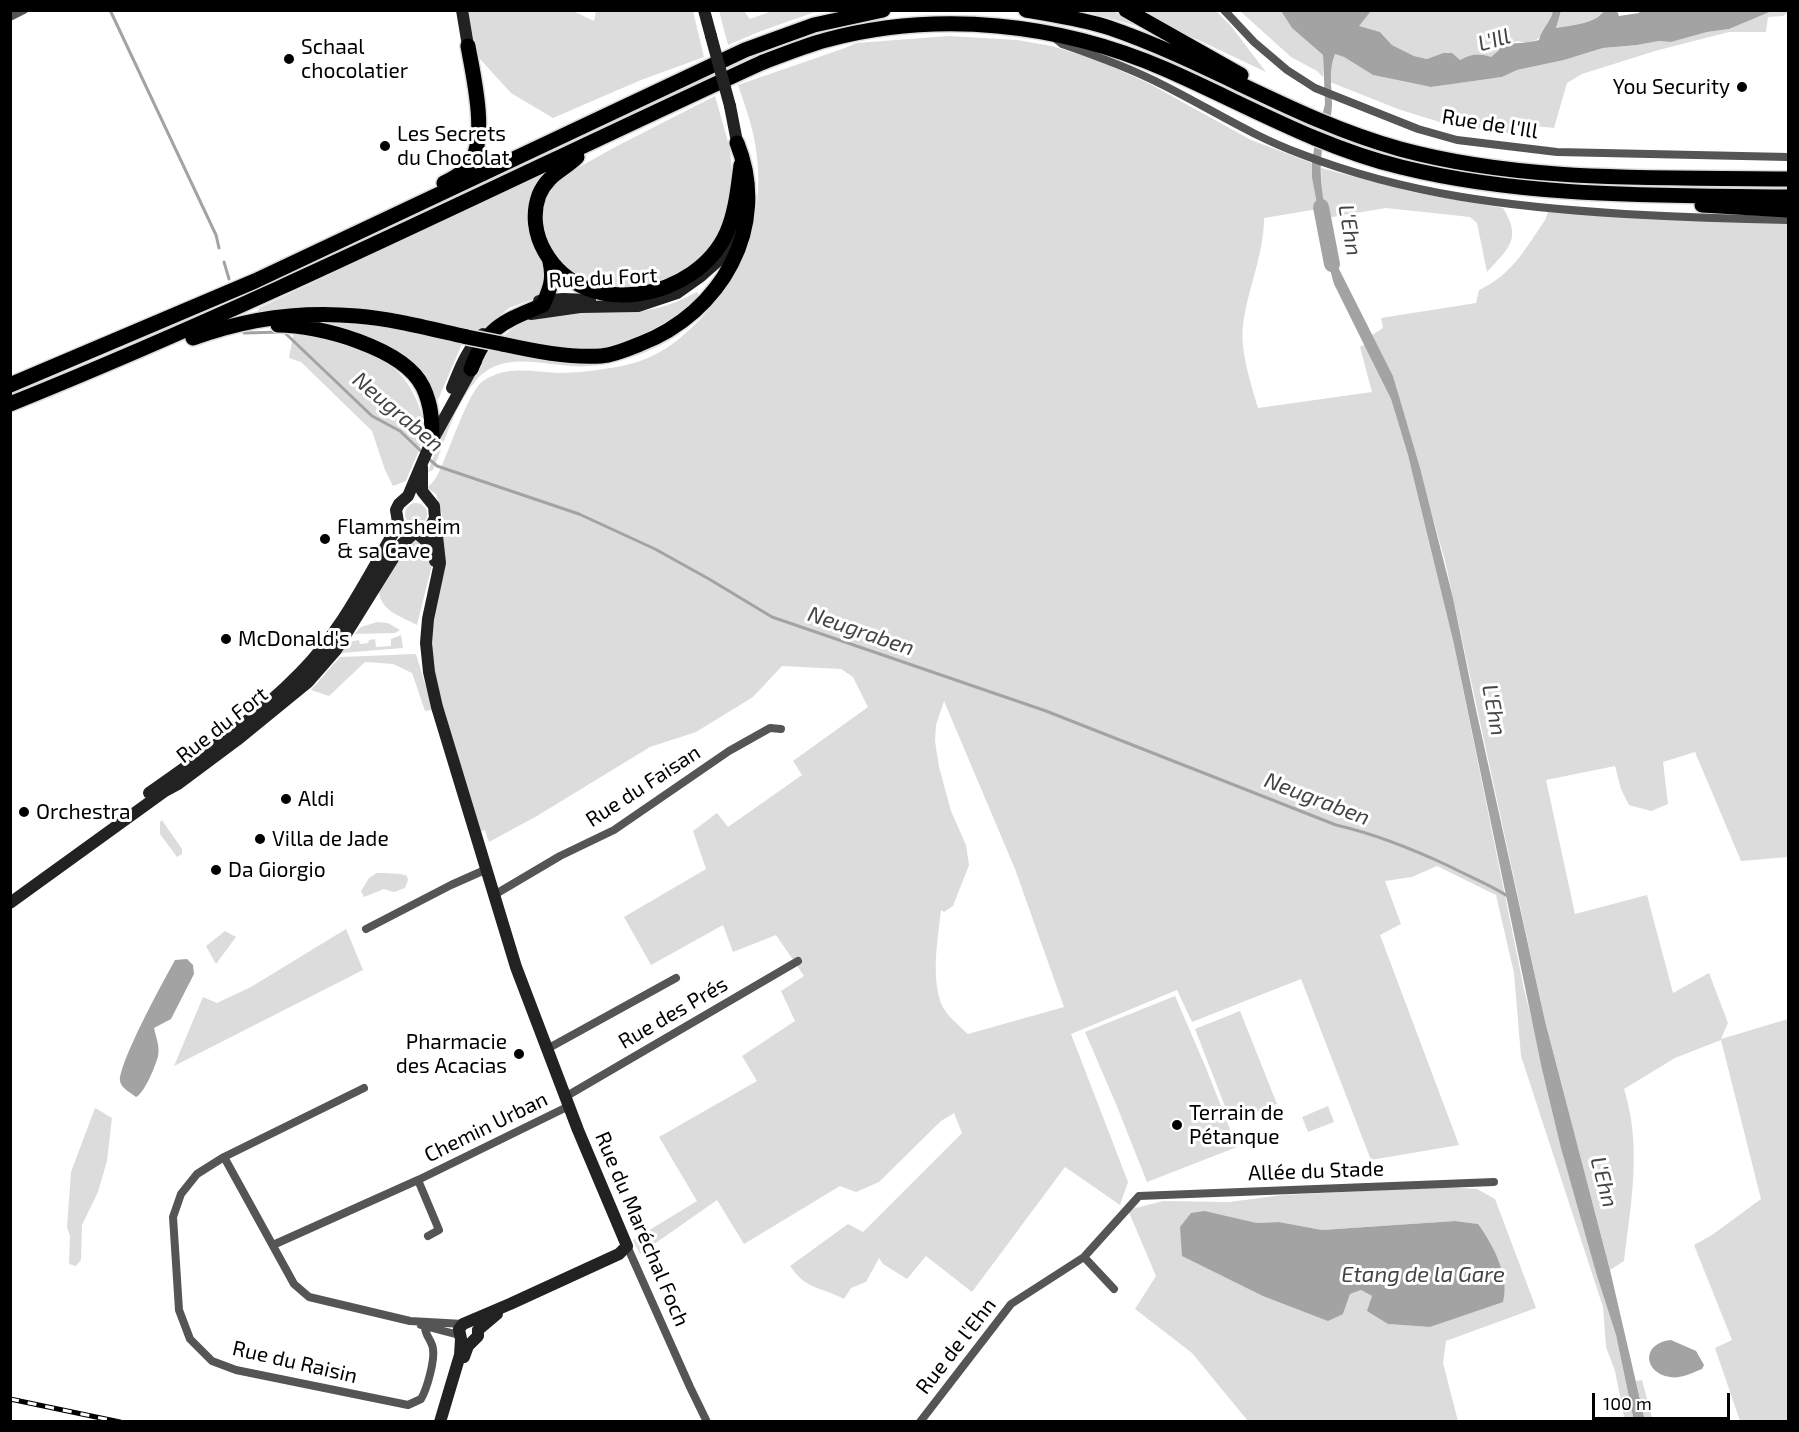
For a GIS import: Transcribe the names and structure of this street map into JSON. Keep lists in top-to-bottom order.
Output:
{
  "streets": {
    "main road": ["Rue du Fort", "Rue du Maréchal Foch"],
    "street": [
      "Rue de l'Ill",
      "Rue du Faisan",
      "Rue des Prés",
      "Chemin Urban",
      "Allée du Stade",
      "Rue de l'Ehn",
      "Rue du Raisin"
    ]
  },
  "crossings": [
    ["Rue du Fort", "Rue du Maréchal Foch"],
    ["Rue du Faisan", "Rue du Maréchal Foch"],
    ["Rue des Prés", "Chemin Urban"],
    ["Rue des Prés", "Rue du Maréchal Foch"],
    ["Chemin Urban", "Rue du Maréchal Foch"],
    ["Allée du Stade", "Rue de l'Ehn"]
  ],
  "water": [
    "L'Ill",
    "L'Ehn",
    "Neugraben",
    "Etang de la Gare"
  ],
  "places": [
    "Schaal chocolatier",
    "You Security",
    "Les Secrets du Chocolat",
    "Flammsheim & sa Cave",
    "McDonald's",
    "Aldi",
    "Orchestra",
    "Villa de Jade",
    "Da Giorgio",
    "Pharmacie des Acacias",
    "Terrain de Pétanque"
  ],
  "scale_bar": "100 m"
}
